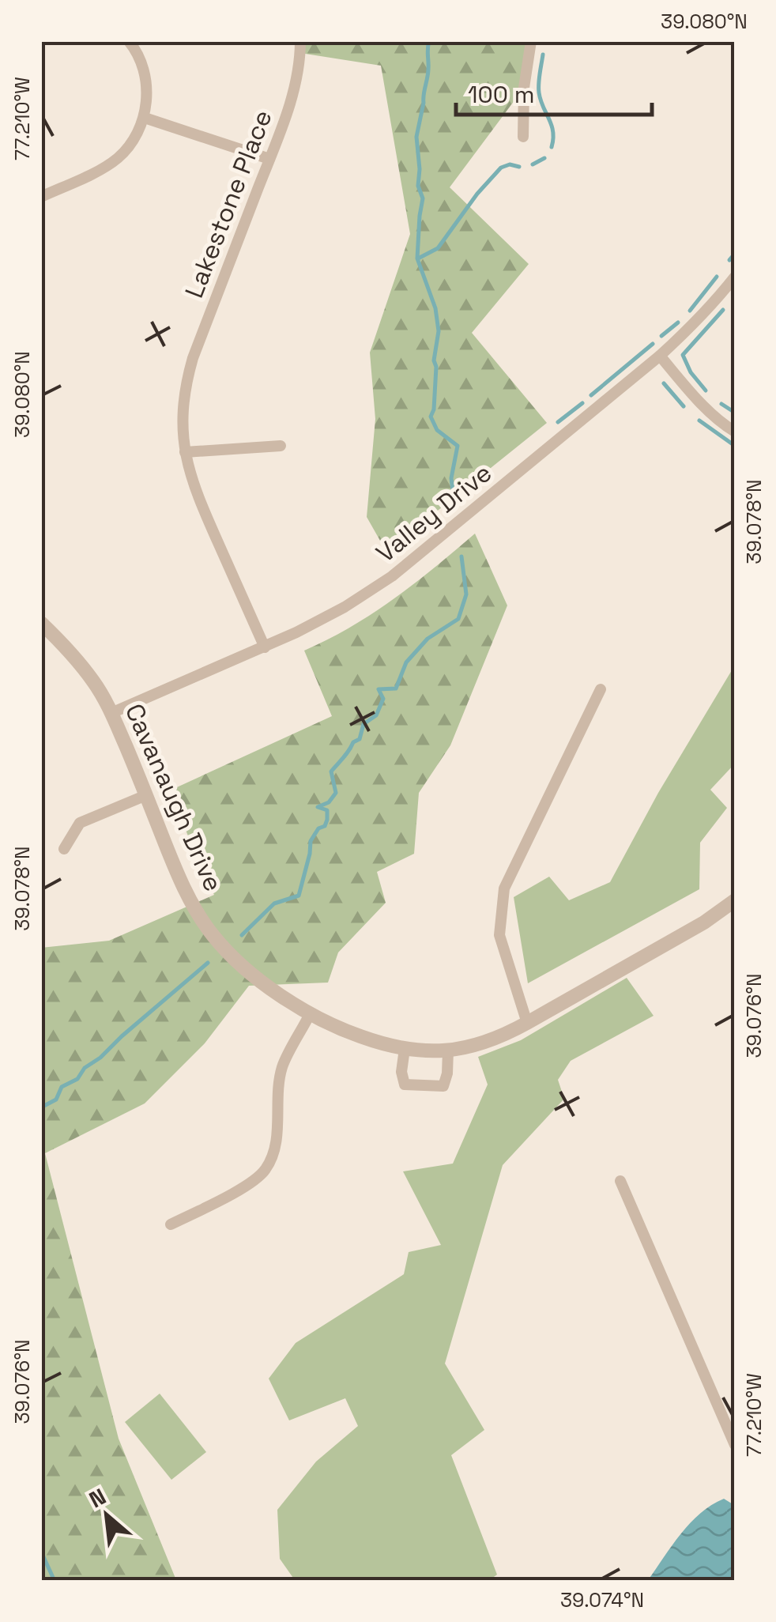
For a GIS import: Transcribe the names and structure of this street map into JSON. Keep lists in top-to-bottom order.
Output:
{
  "streets": {
    "street": ["Lakestone Place", "Valley Drive", "Cavanaugh Drive"]
  },
  "crossings": [
    ["Lakestone Place", "Valley Drive"],
    ["Valley Drive", "Cavanaugh Drive"]
  ],
  "scale_bar": "100 m",
  "north": "top left",
  "coordinates": [
    "39.080°N",
    "77.210°W",
    "39.078°N",
    "39.076°N",
    "39.074°N"
  ]
}
